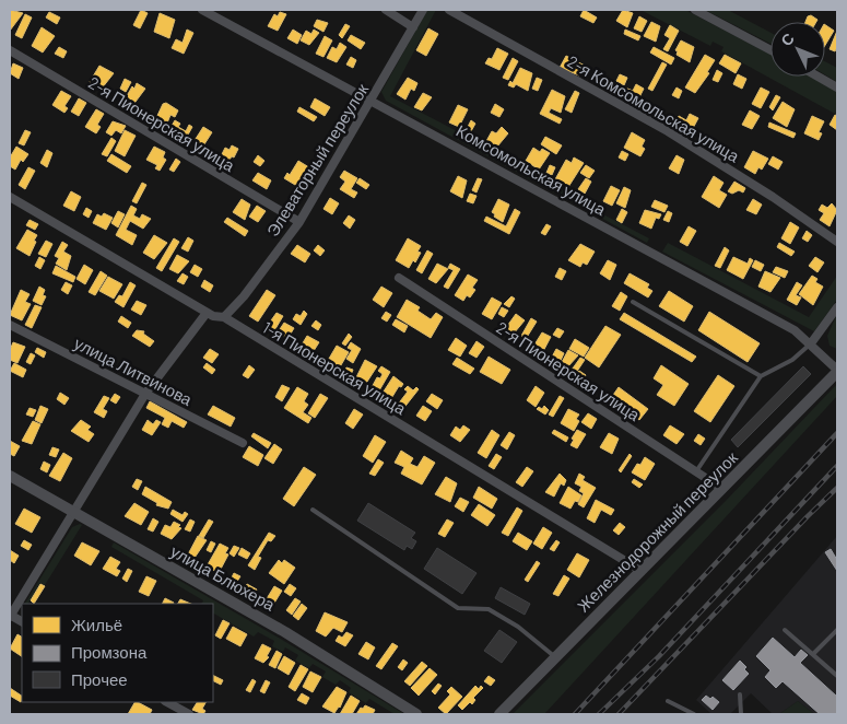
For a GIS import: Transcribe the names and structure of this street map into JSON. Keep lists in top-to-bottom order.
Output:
{
  "streets": {
    "street": [
      "2-я Комсомольская улица",
      "2-я Пионерская улица",
      "Элеваторный переулок",
      "Комсомольская улица",
      "1-я Пионерская улица",
      "улица Литвинова",
      "Железнодорожный переулок",
      "улица Блюхера"
    ]
  },
  "crossings": [
    ["2-я Пионерская улица", "Элеваторный переулок"],
    ["2-я Пионерская улица", "Железнодорожный переулок"],
    ["Элеваторный переулок", "Комсомольская улица"],
    ["Элеваторный переулок", "1-я Пионерская улица"],
    ["Комсомольская улица", "Железнодорожный переулок"],
    ["1-я Пионерская улица", "Железнодорожный переулок"]
  ],
  "legend": ["Жильё", "Промзона", "Прочее"],
  "north": "top left"
}
